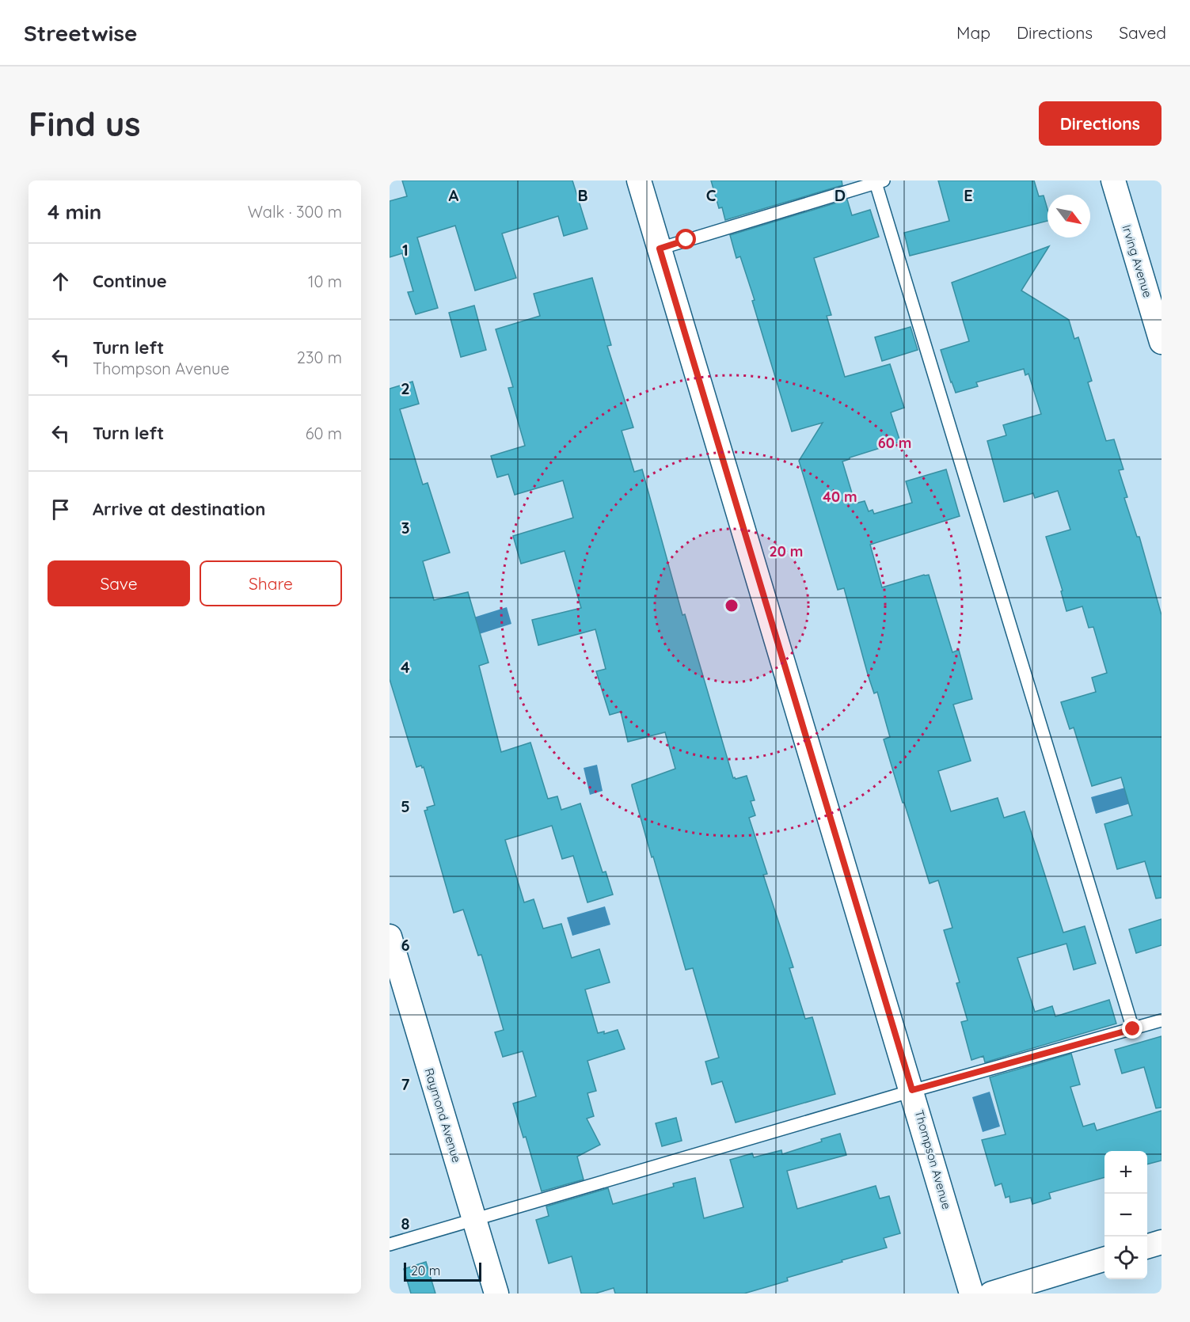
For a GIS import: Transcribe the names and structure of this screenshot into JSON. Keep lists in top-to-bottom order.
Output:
{
  "streets": {
    "street": ["Irving Avenue", "Raymond Avenue", "Thompson Avenue"]
  },
  "scale_bar": "20 m",
  "north": "bottom right",
  "page": {
    "header": "Streetwise",
    "nav": ["Map", "Directions", "Saved"],
    "buttons": [
      "Directions",
      ["Save", "Share"]
    ],
    "title": "Find us",
    "heading": ["4 min", "Walk · 300 m"],
    "list": [
      ["Continue", "10 m"],
      ["Turn left", "Thompson Avenue", "230 m"],
      ["Turn left", "60 m"],
      "Arrive at destination"
    ],
    "map_buttons": ["+", "−"],
    "scale": "20 m"
  },
  "grid": {
    "columns": [
      "A",
      "B",
      "C",
      "D",
      "E"
    ],
    "rows": [
      "1",
      "2",
      "3",
      "4",
      "5",
      "6",
      "7",
      "8"
    ]
  },
  "rings": ["60 m", "40 m", "20 m"]
}
